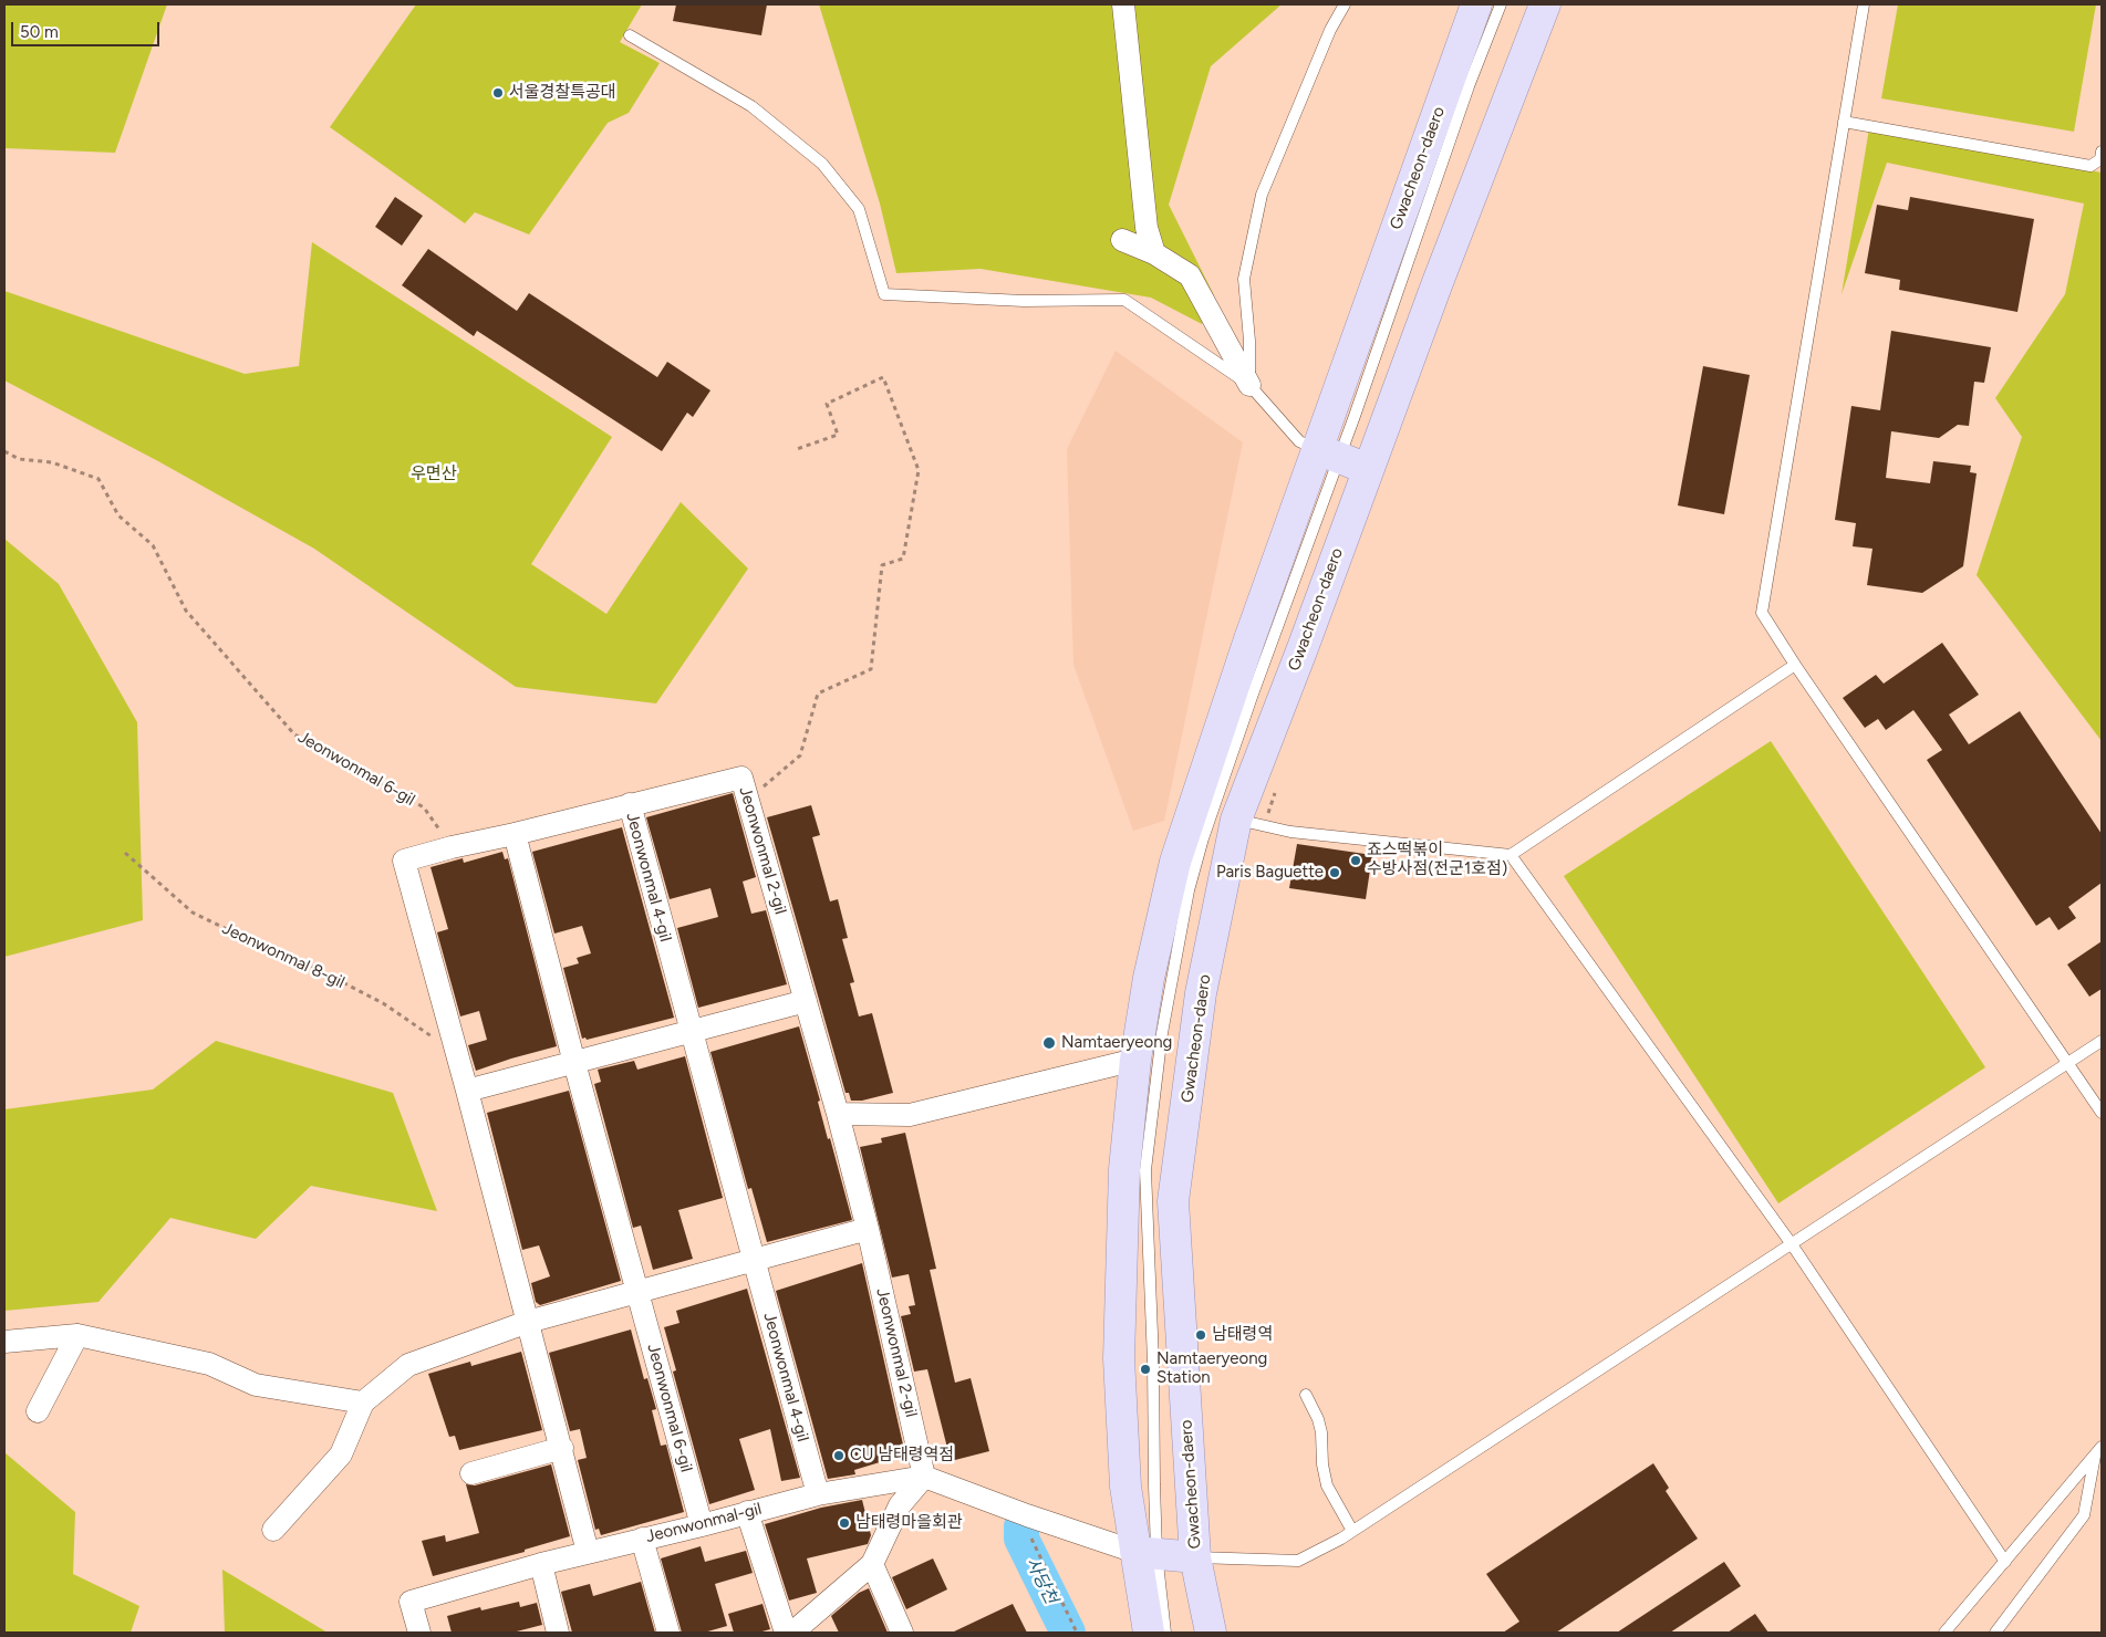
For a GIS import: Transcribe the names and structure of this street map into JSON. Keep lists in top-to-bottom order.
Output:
{
  "streets": {
    "main road": ["Gwacheon-daero"],
    "street": [
      "Jeonwonmal 6-gil",
      "Jeonwonmal 2-gil",
      "Jeonwonmal 4-gil",
      "Jeonwonmal-gil"
    ],
    "path": ["Jeonwonmal 8-gil"]
  },
  "crossings": [
    ["Jeonwonmal 6-gil", "Jeonwonmal 4-gil"],
    ["Jeonwonmal 6-gil", "Jeonwonmal-gil"],
    ["Jeonwonmal 2-gil", "Jeonwonmal 4-gil"],
    ["Jeonwonmal 2-gil", "Jeonwonmal-gil"],
    ["Jeonwonmal 4-gil", "Jeonwonmal-gil"]
  ],
  "water": ["사당천"],
  "parks": ["우면산"],
  "places": [
    "서울경찰특공대",
    "죠스떡볶이 수방사점(전군1호점)",
    "Paris Baguette",
    "Namtaeryeong",
    "남태령역",
    "Namtaeryeong Station",
    "CU 남태령역점",
    "남태령마을회관"
  ],
  "scale_bar": "50 m"
}
